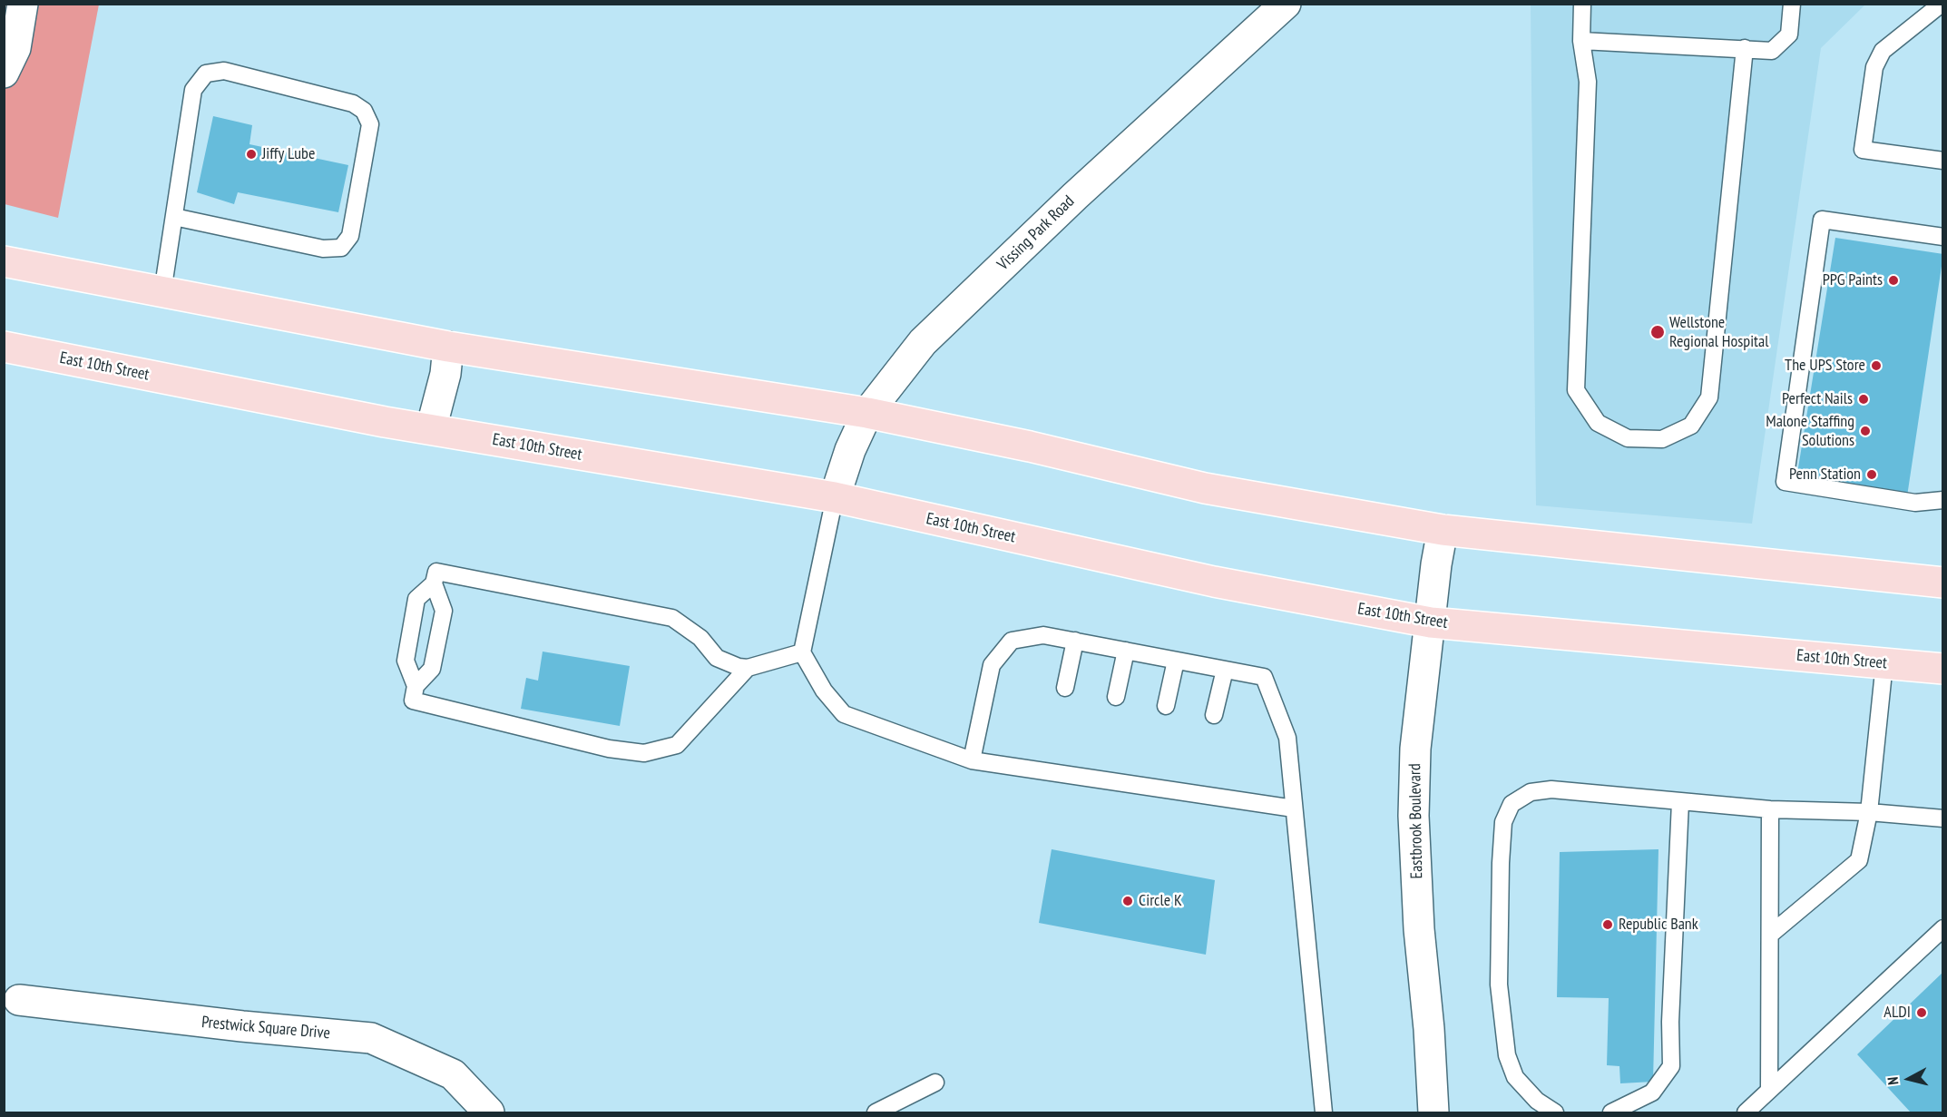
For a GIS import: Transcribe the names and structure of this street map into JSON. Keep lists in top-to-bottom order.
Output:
{
  "streets": {
    "main road": ["East 10th Street"],
    "street": ["Vissing Park Road", "Eastbrook Boulevard", "Prestwick Square Drive"]
  },
  "crossings": [
    ["Vissing Park Road", "East 10th Street"],
    ["East 10th Street", "Eastbrook Boulevard"]
  ],
  "places": [
    "Jiffy Lube",
    "PPG Paints",
    "Wellstone Regional Hospital",
    "The UPS Store",
    "Perfect Nails",
    "Malone Staffing Solutions",
    "Penn Station",
    "Circle K",
    "Republic Bank",
    "ALDI"
  ],
  "north": "left"
}
